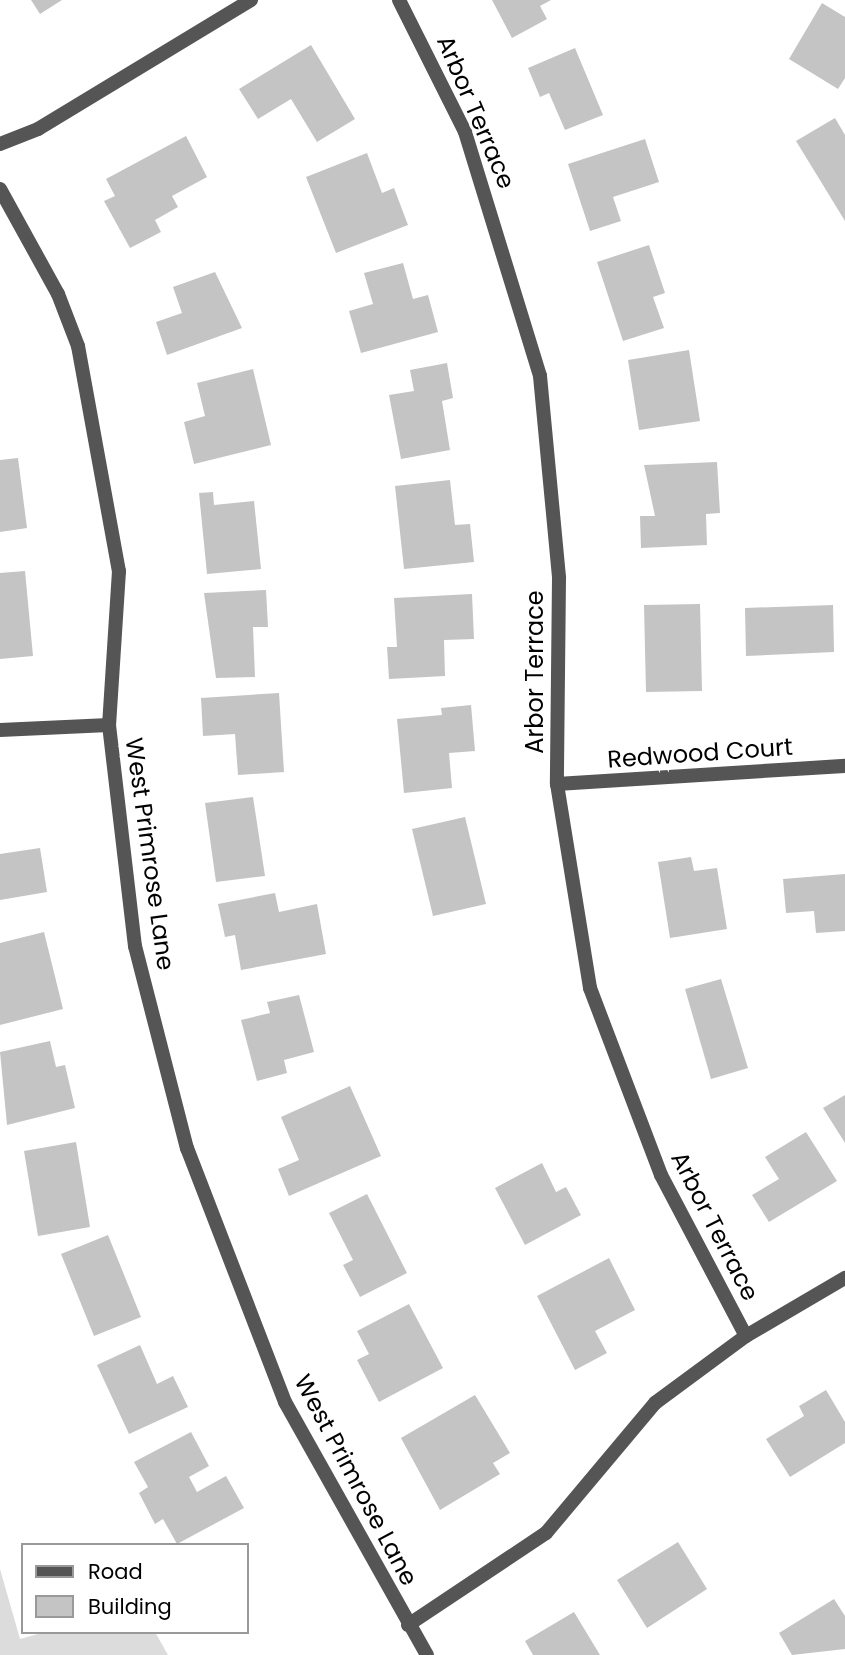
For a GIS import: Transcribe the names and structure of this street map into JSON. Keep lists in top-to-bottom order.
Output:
{
  "streets": {
    "street": ["Arbor Terrace", "Redwood Court", "West Primrose Lane"]
  },
  "crossings": [
    ["Arbor Terrace", "Redwood Court"]
  ],
  "legend": ["Road", "Building"]
}
